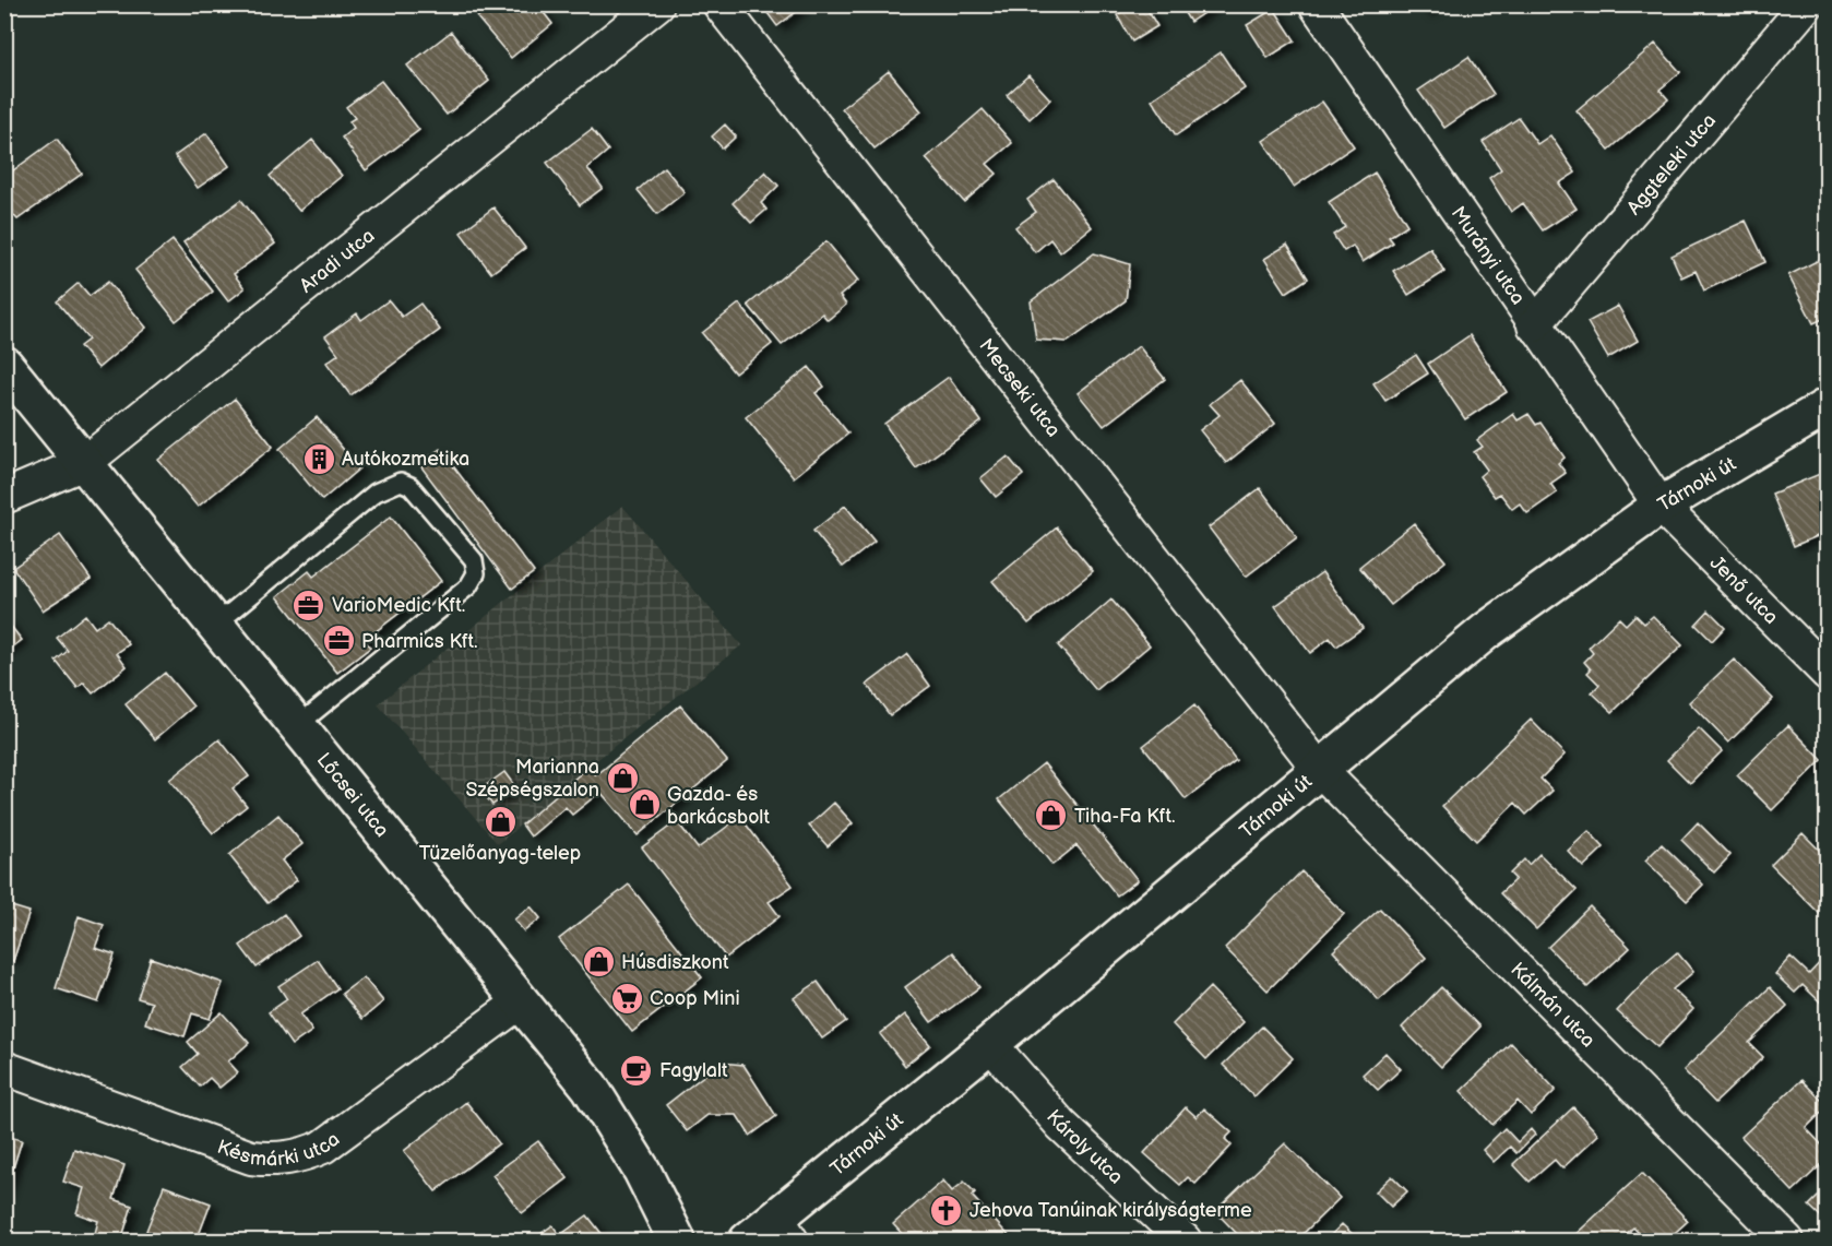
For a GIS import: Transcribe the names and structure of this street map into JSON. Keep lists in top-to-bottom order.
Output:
{
  "streets": {
    "street": [
      "Aggteleki utca",
      "Murányi utca",
      "Aradi utca",
      "Mecseki utca",
      "Tárnoki út",
      "Jenő utca",
      "Lőcsei utca",
      "Kálmán utca",
      "Késmárki utca",
      "Károly utca"
    ]
  },
  "crossings": [
    ["Aggteleki utca", "Murányi utca"],
    ["Murányi utca", "Tárnoki út"],
    ["Murányi utca", "Jenő utca"],
    ["Aradi utca", "Lőcsei utca"],
    ["Mecseki utca", "Tárnoki út"],
    ["Mecseki utca", "Kálmán utca"],
    ["Tárnoki út", "Jenő utca"],
    ["Tárnoki út", "Kálmán utca"],
    ["Tárnoki út", "Károly utca"],
    ["Lőcsei utca", "Késmárki utca"]
  ],
  "places": {
    "building": ["Autókozmetika"],
    "office": ["VarioMedic Kft.", "Pharmics Kft."],
    "shop": [
      "Marianna Szépségszalon",
      "Gazda- és barkácsbolt",
      "Tiha-Fa Kft.",
      "Tüzelőanyag-telep",
      "Húsdiszkont"
    ],
    "supermarket": ["Coop Mini"],
    "cafe": ["Fagylalt"],
    "church": ["Jehova Tanúinak királyságterme"]
  }
}
